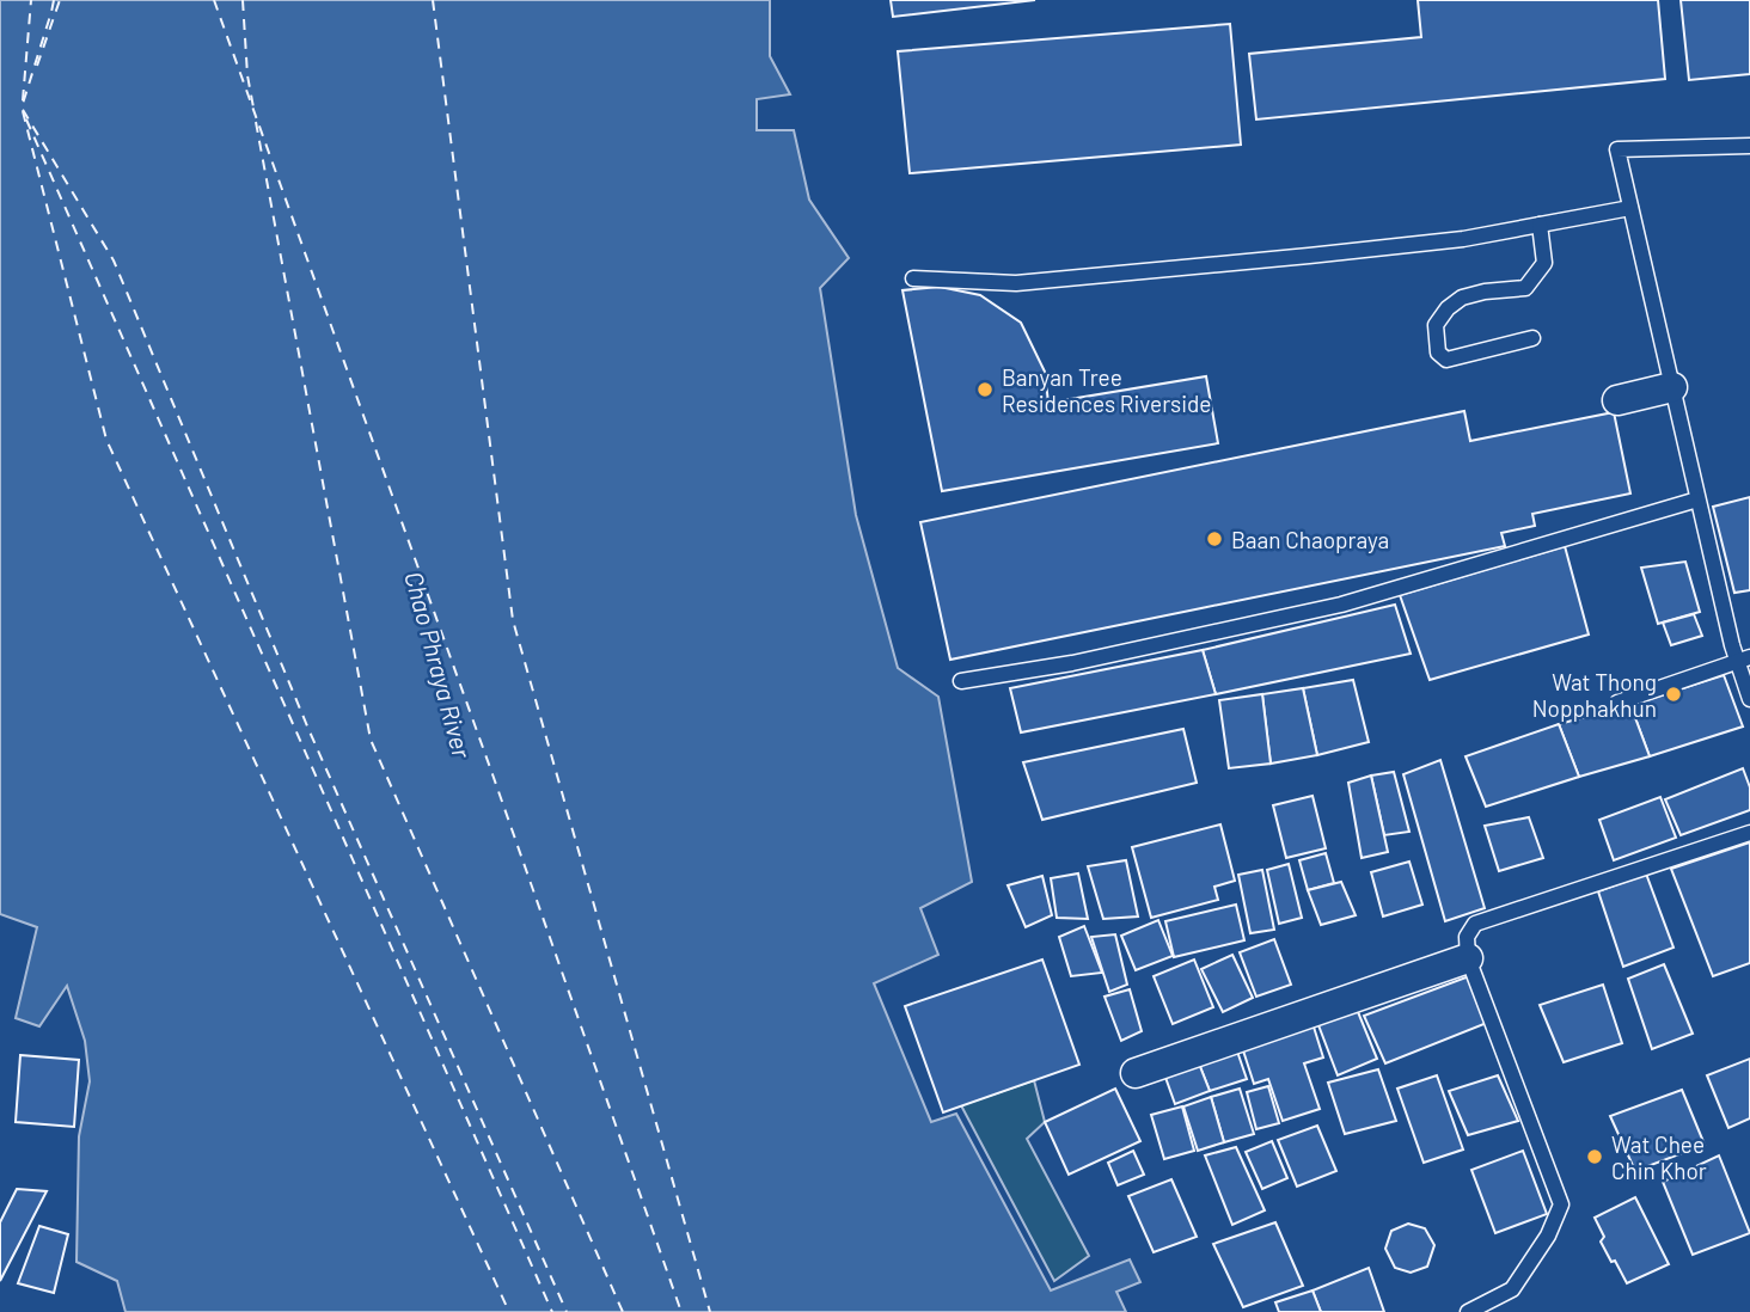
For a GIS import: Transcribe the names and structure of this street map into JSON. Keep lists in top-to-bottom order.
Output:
{
  "water": ["Chao Phraya River"],
  "places": [
    "Banyan Tree Residences Riverside",
    "Baan Chaopraya",
    "Wat Thong Nopphakhun",
    "Wat Chee Chin Khor"
  ]
}
